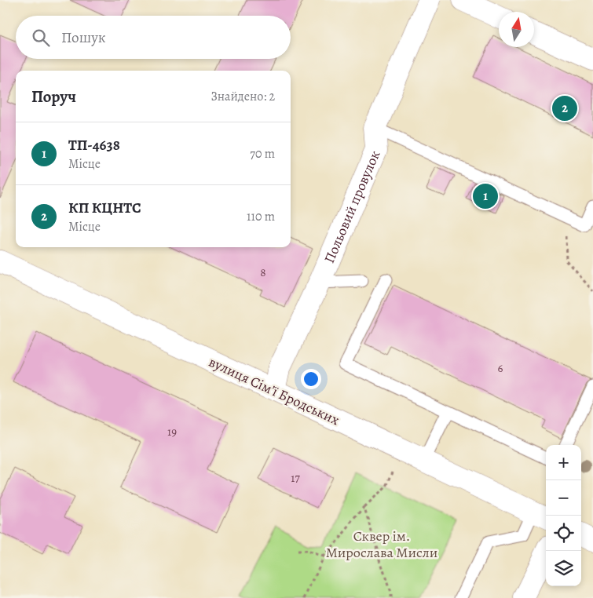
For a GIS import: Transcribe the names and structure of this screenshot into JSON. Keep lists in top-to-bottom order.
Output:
{
  "streets": {
    "street": ["Польовий провулок", "вулиця Сімʼї Бродських"]
  },
  "crossings": [
    ["Польовий провулок", "вулиця Сімʼї Бродських"]
  ],
  "parks": ["Сквер ім. Мирослава Мисли"],
  "house_numbers": [
    "8",
    "6",
    "19",
    "17"
  ],
  "north": "top",
  "page": {
    "search": "Пошук",
    "heading": ["Поруч", "Знайдено: 2"],
    "pins": ["2", "1"],
    "list": [
      {
        "mark": "1",
        "name": "ТП-4638",
        "note": "Місце",
        "value": "70 m"
      },
      {
        "mark": "2",
        "name": "КП КЦНТС",
        "note": "Місце",
        "value": "110 m"
      }
    ],
    "map_buttons": ["+", "−"]
  }
}
